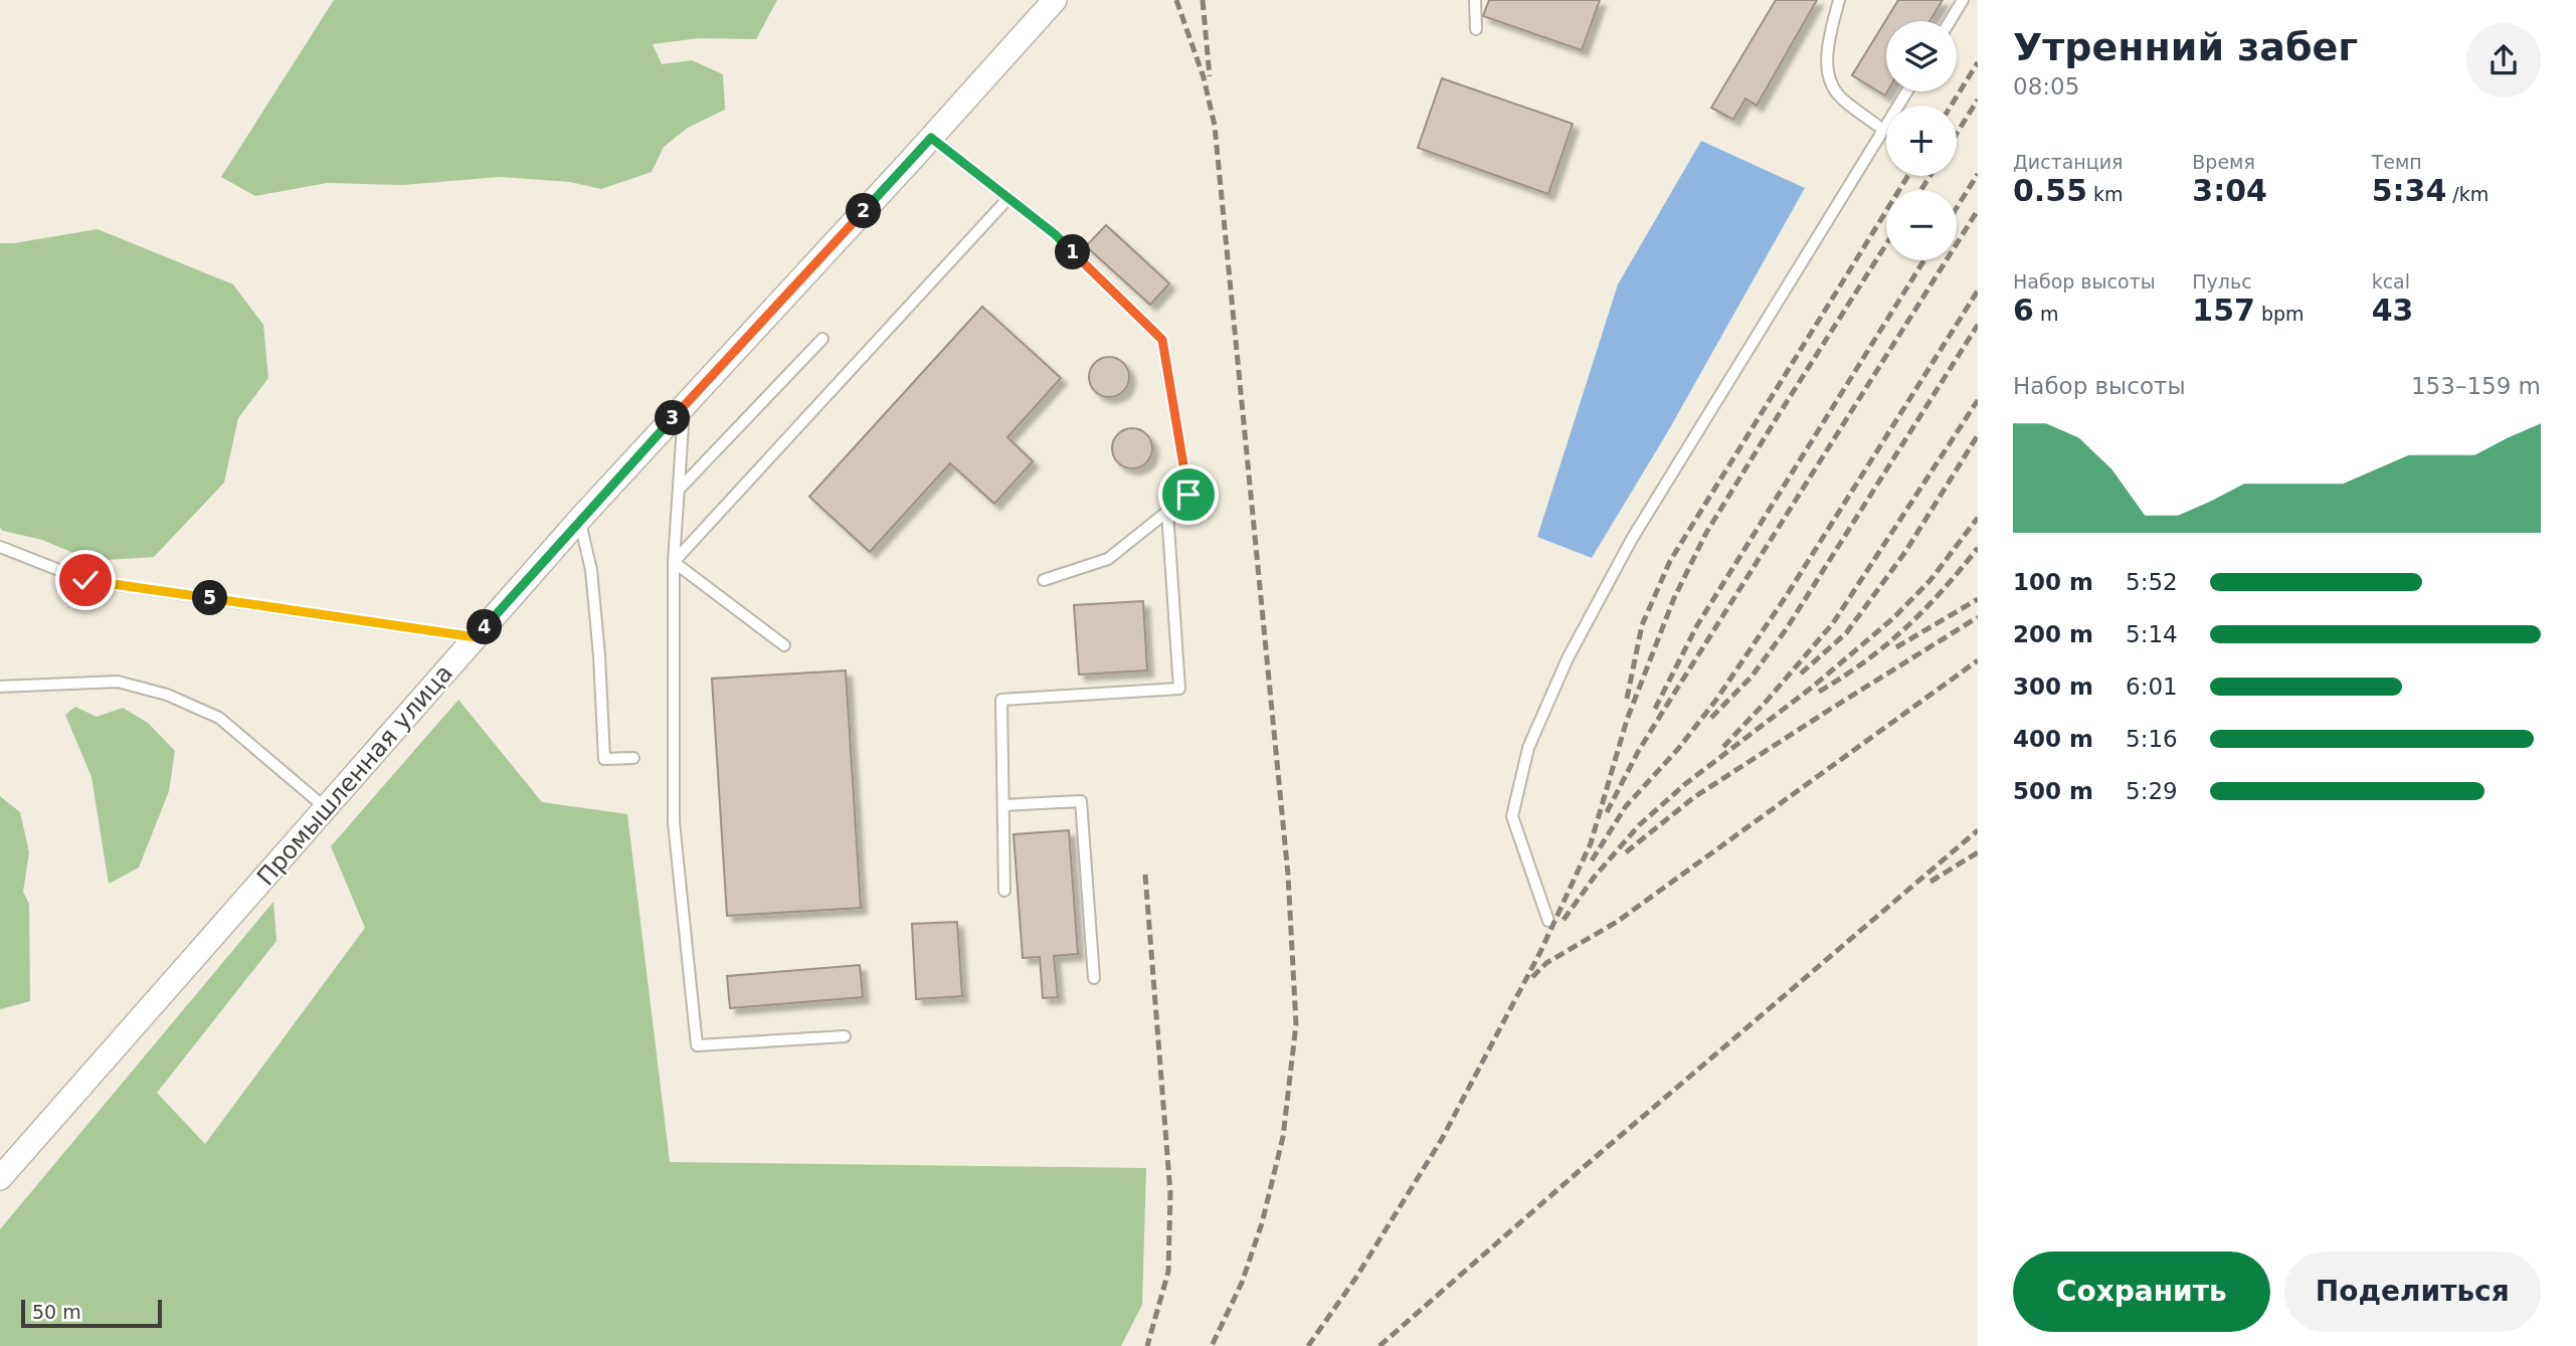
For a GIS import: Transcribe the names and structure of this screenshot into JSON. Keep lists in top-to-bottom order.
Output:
{
  "streets": {
    "street": ["Промышленная улица"]
  },
  "scale_bar": "50 m",
  "page": {
    "heading": ["Утренний забег", "08:05"],
    "map_buttons": ["+", "−"],
    "stats": [
      ["Дистанция", "0.55 km"],
      ["Время", "3:04"],
      ["Темп", "5:34 /km"],
      ["Набор высоты", "6 m"],
      ["Пульс", "157 bpm"],
      ["kcal", "43"]
    ],
    "pins": [
      "2",
      "1",
      "3",
      "5",
      "4"
    ],
    "chart": ["Набор высоты", "153–159 m"],
    "list": [
      {
        "name": "100 m",
        "note": "5:52"
      },
      {
        "name": "200 m",
        "note": "5:14"
      },
      {
        "name": "300 m",
        "note": "6:01"
      },
      {
        "name": "400 m",
        "note": "5:16"
      },
      {
        "name": "500 m",
        "note": "5:29"
      }
    ],
    "buttons": ["Сохранить", "Поделиться"],
    "scale": "50 m"
  }
}
